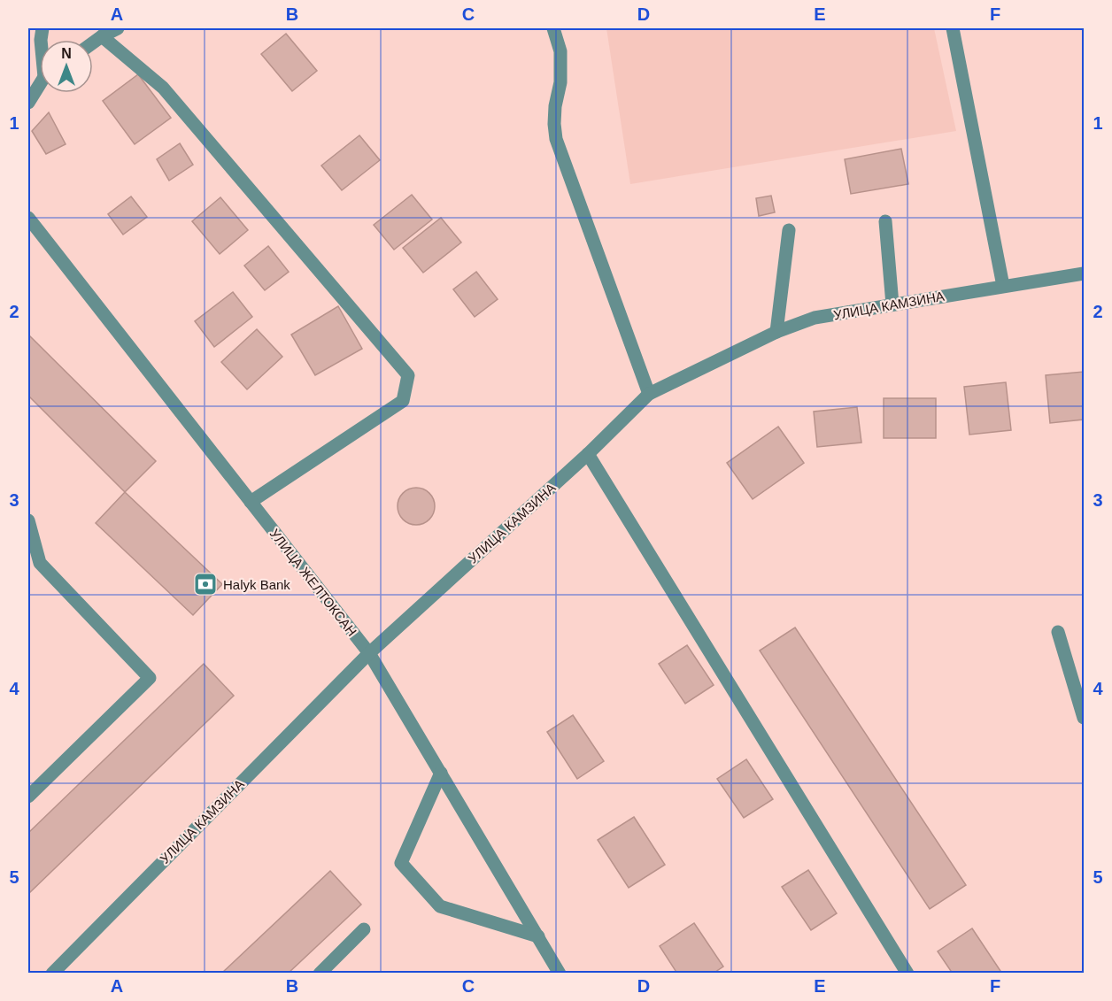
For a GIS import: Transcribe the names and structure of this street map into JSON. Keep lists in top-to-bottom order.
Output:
{
  "streets": {
    "street": ["УЛИЦА КАМЗИНА", "УЛИЦА ЖЕЛТОКСАН"]
  },
  "crossings": [
    ["УЛИЦА КАМЗИНА", "УЛИЦА ЖЕЛТОКСАН"]
  ],
  "places": {
    "bank": ["Halyk Bank"]
  },
  "north": "top",
  "grid": {
    "columns": [
      "A",
      "B",
      "C",
      "D",
      "E",
      "F"
    ],
    "rows": [
      "1",
      "2",
      "3",
      "4",
      "5"
    ]
  }
}
